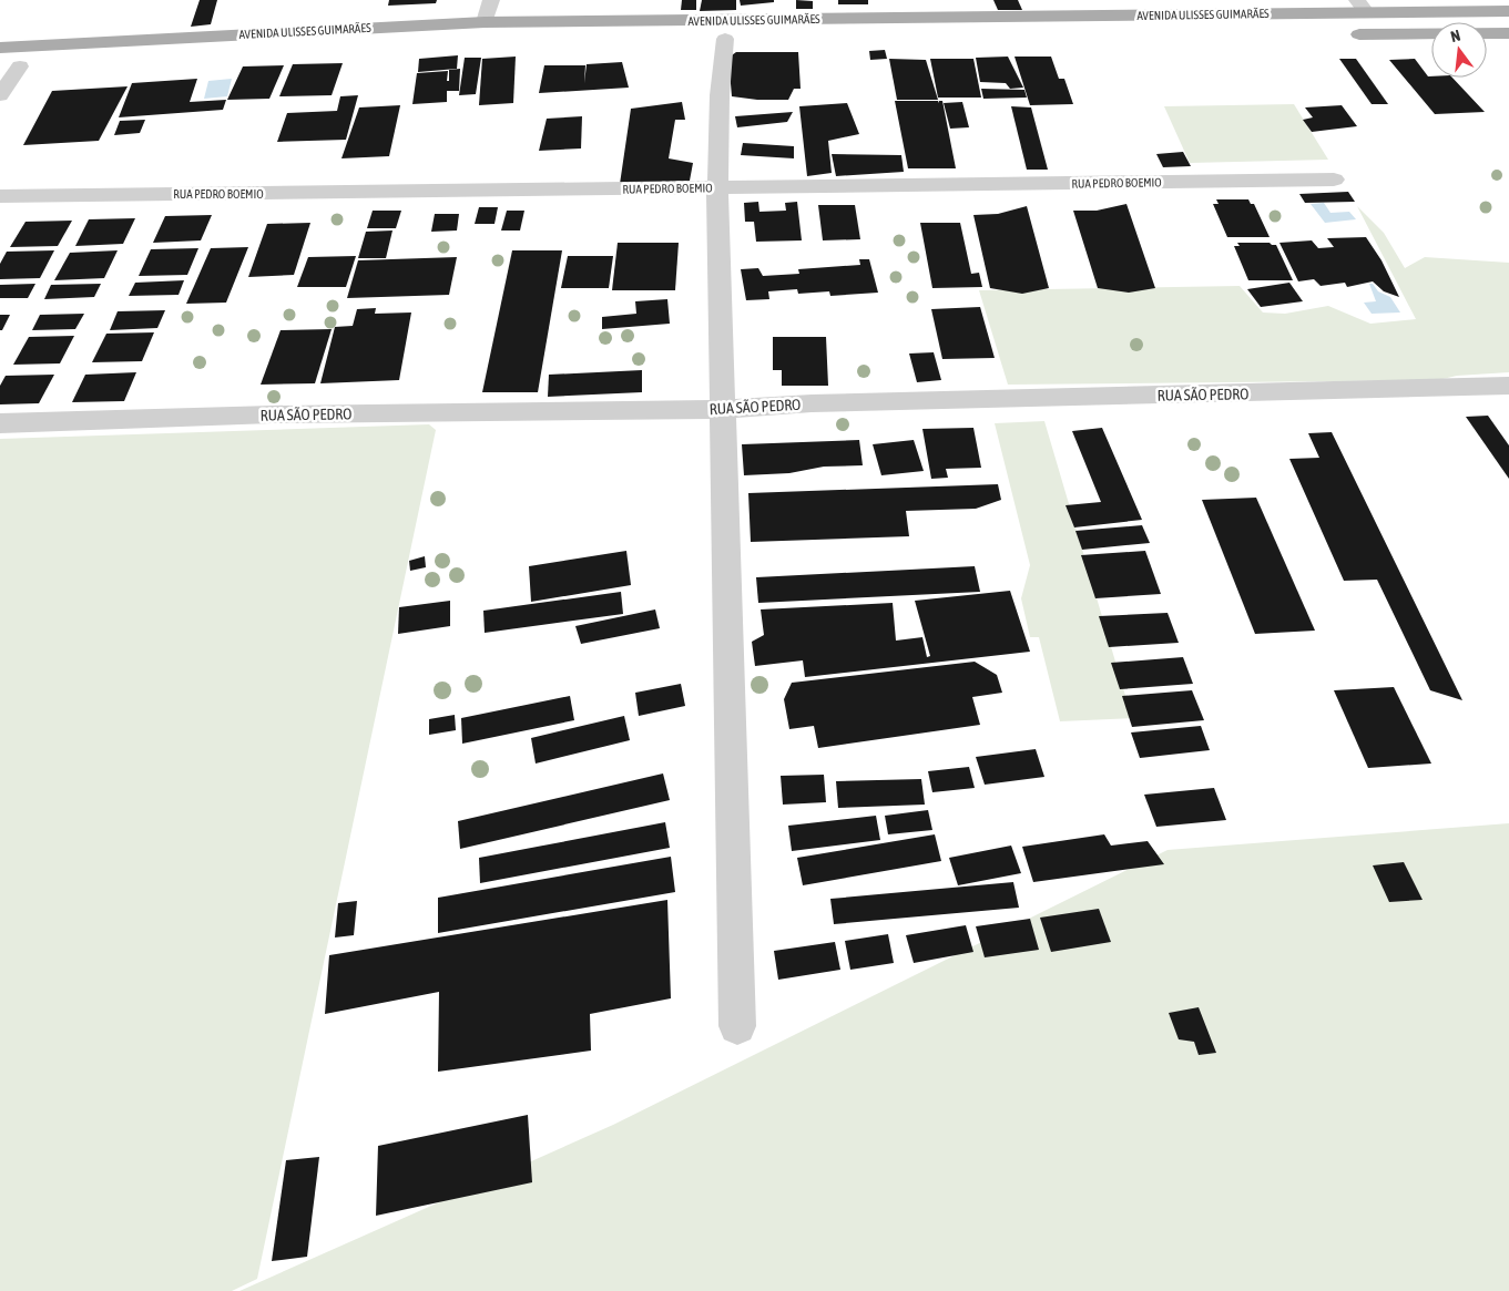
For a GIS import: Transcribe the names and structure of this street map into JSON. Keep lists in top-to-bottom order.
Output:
{
  "streets": {
    "main road": ["AVENIDA ULISSES GUIMARÃES"],
    "street": ["RUA PEDRO BOEMIO", "RUA SÃO PEDRO"]
  },
  "north": "top"
}
